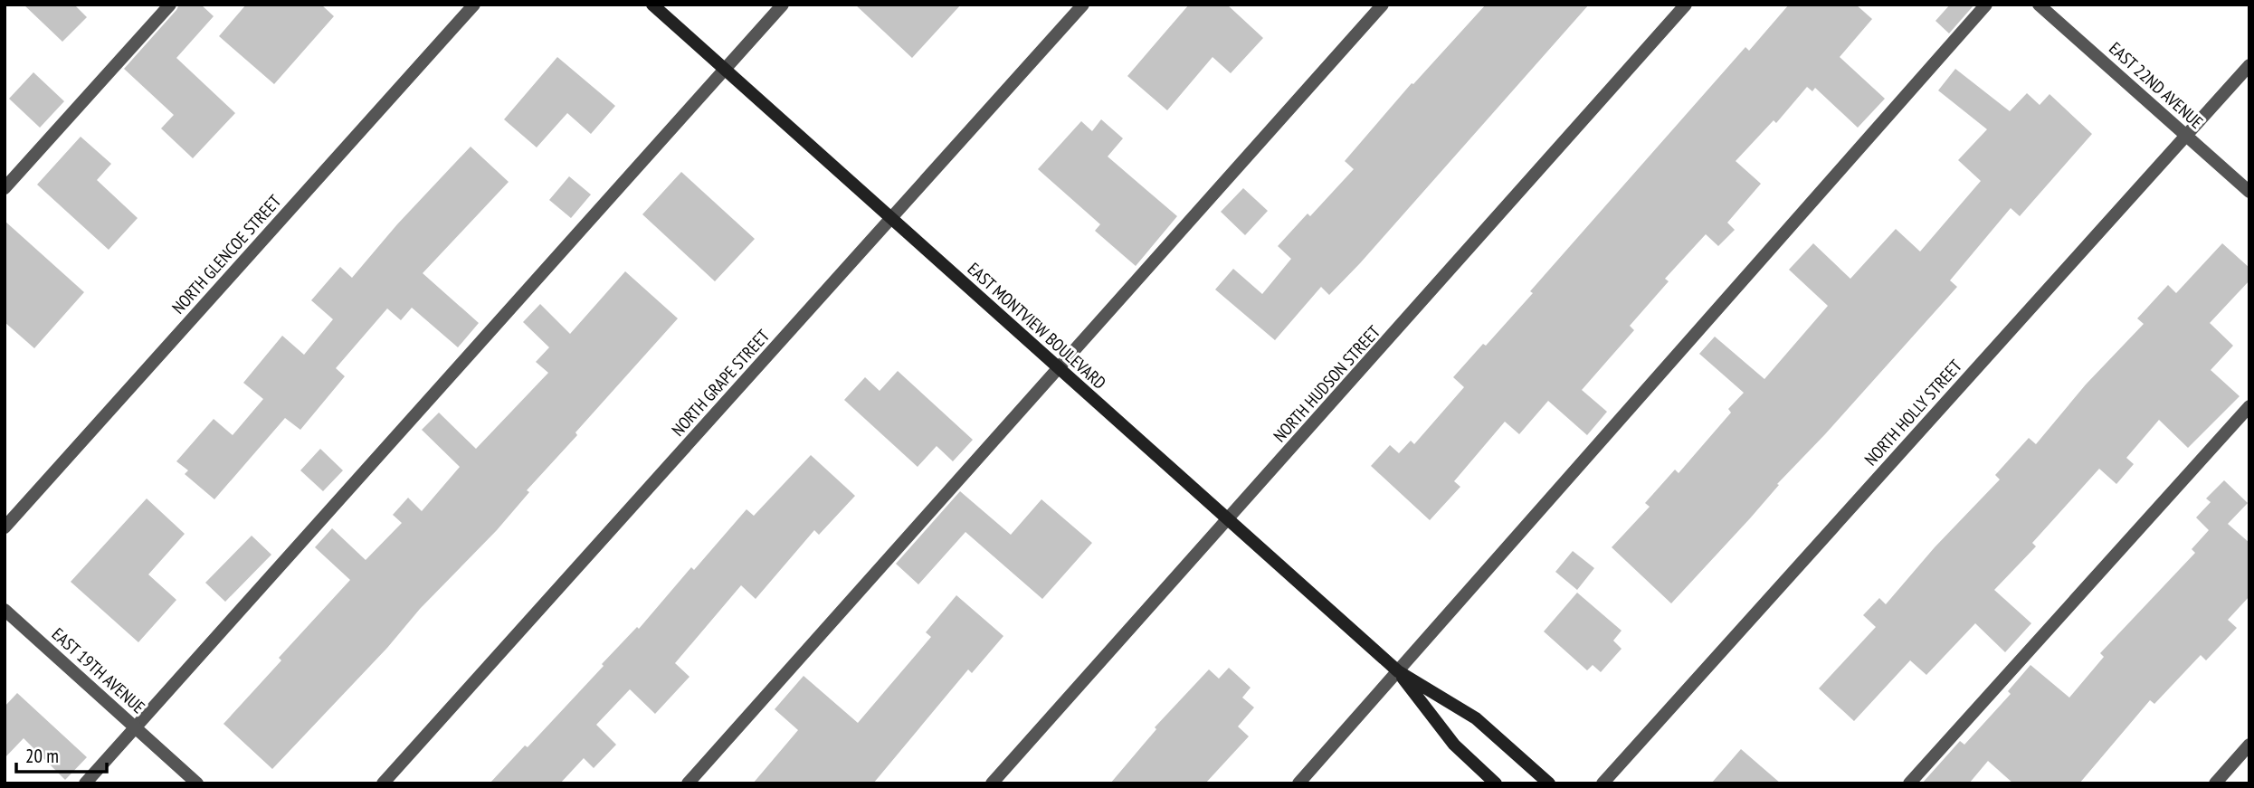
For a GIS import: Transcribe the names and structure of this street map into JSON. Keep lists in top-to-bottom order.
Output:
{
  "streets": {
    "street": [
      "EAST 22ND AVENUE",
      "NORTH GLENCOE STREET",
      "EAST MONTVIEW BOULEVARD",
      "NORTH GRAPE STREET",
      "NORTH HUDSON STREET",
      "NORTH HOLLY STREET",
      "EAST 19TH AVENUE"
    ]
  },
  "crossings": [
    ["EAST 22ND AVENUE", "NORTH HOLLY STREET"],
    ["EAST MONTVIEW BOULEVARD", "NORTH GRAPE STREET"],
    ["EAST MONTVIEW BOULEVARD", "NORTH HUDSON STREET"]
  ],
  "scale_bar": "20 m"
}
